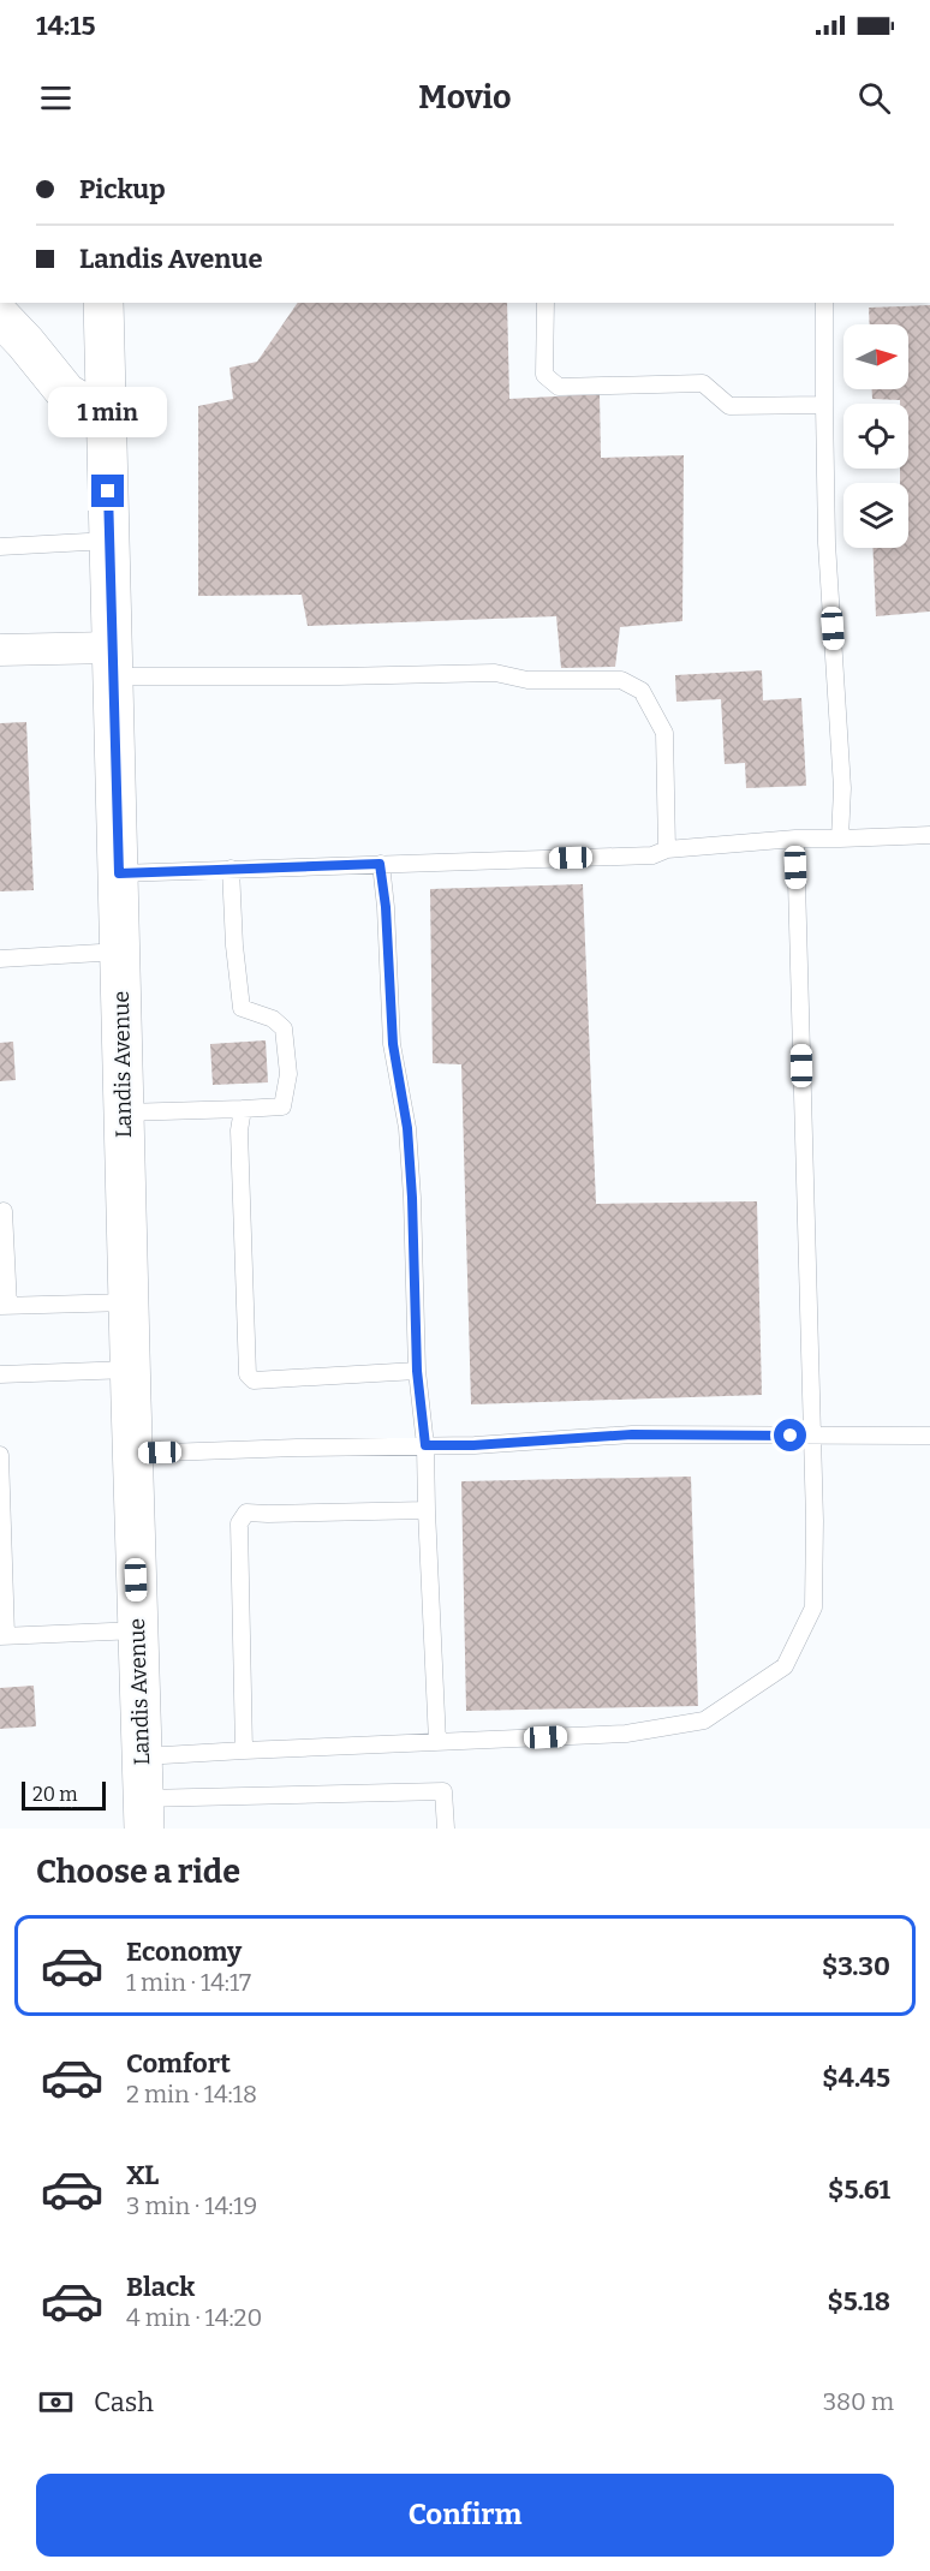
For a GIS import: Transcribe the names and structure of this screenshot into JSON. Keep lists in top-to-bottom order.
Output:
{
  "streets": {
    "main road": ["Landis Avenue"]
  },
  "scale_bar": "20 m",
  "north": "right",
  "page": {
    "status": "14:15",
    "header": "Movio",
    "banner": ["Pickup", "Landis Avenue"],
    "bubble": "1 min",
    "scale": "20 m",
    "heading": "Choose a ride",
    "list": [
      {
        "name": "Economy",
        "note": "1 min · 14:17",
        "value": "$3.30"
      },
      {
        "name": "Comfort",
        "note": "2 min · 14:18",
        "value": "$4.45"
      },
      {
        "name": "XL",
        "note": "3 min · 14:19",
        "value": "$5.61"
      },
      {
        "name": "Black",
        "note": "4 min · 14:20",
        "value": "$5.18"
      }
    ],
    "pay": ["Cash", "380 m"],
    "buttons": "Confirm"
  }
}
